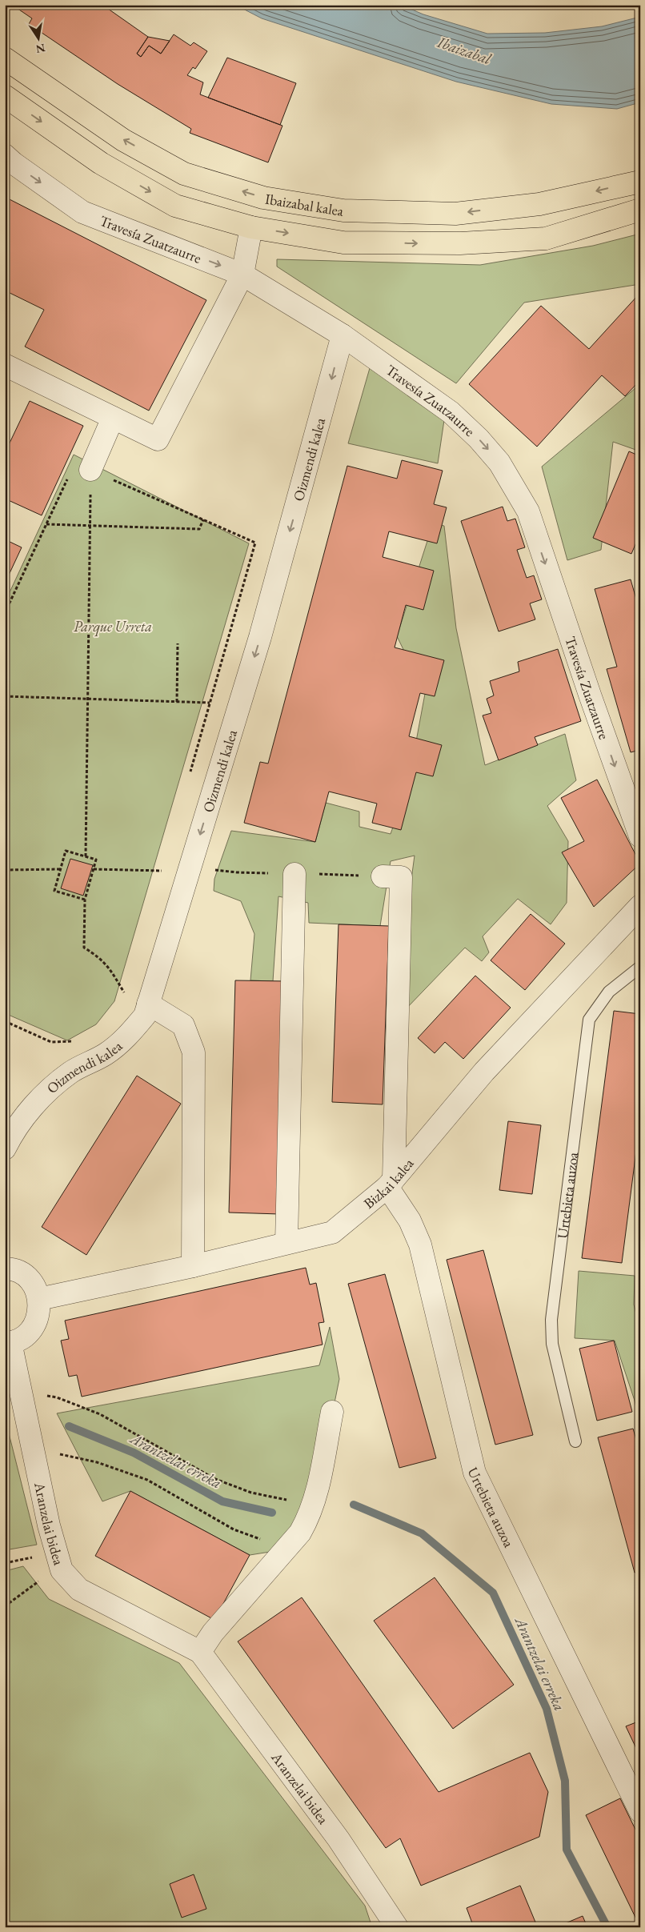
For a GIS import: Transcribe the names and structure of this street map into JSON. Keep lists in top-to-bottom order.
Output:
{
  "streets": {
    "highway": ["Ibaizabal kalea"],
    "street": [
      "Travesía Zuatzaurre",
      "Oizmendi kalea",
      "Bizkai kalea",
      "Urtebieta auzoa",
      "Aranzelai bidea"
    ]
  },
  "crossings": [
    ["Travesía Zuatzaurre", "Oizmendi kalea"],
    ["Bizkai kalea", "Urtebieta auzoa"]
  ],
  "one_way": ["Travesía Zuatzaurre", "Oizmendi kalea"],
  "water": ["Ibaizabal", "Arantzelai erreka"],
  "parks": ["Parque Urreta"],
  "north": "bottom"
}
